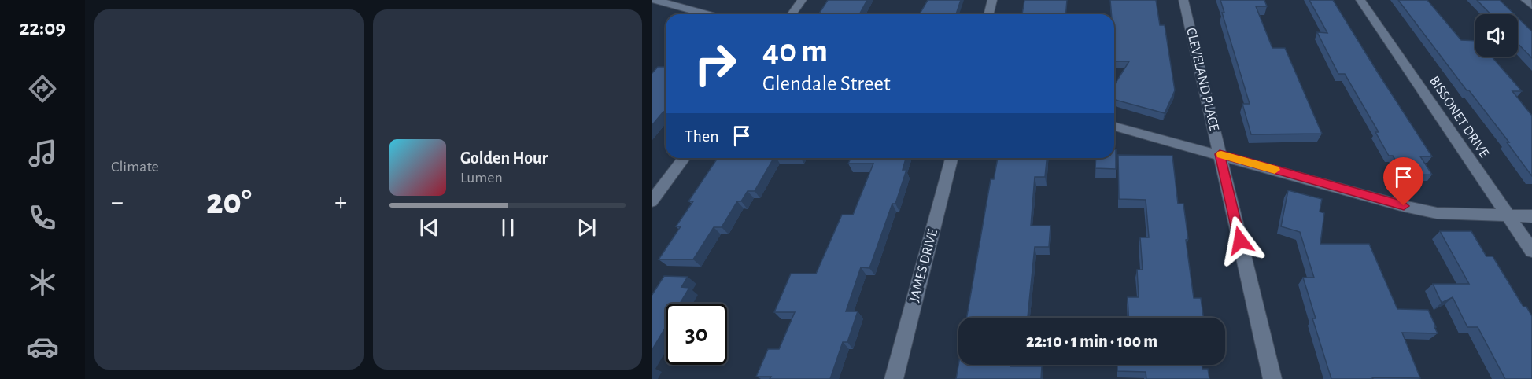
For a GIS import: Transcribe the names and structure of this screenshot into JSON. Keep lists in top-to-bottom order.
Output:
{
  "streets": {
    "street": ["CLEVELAND PLACE", "BISSONET DRIVE", "JAMES DRIVE"]
  },
  "page": {
    "tabs": "22:09",
    "tile": "Climate",
    "turn": ["40 m", "Glendale Street"],
    "then": "Then",
    "song": ["Golden Hour", "Lumen"],
    "heat": ["−", "20°", "+"],
    "limit": "30",
    "trip": "22:10 · 1 min · 100 m"
  }
}
